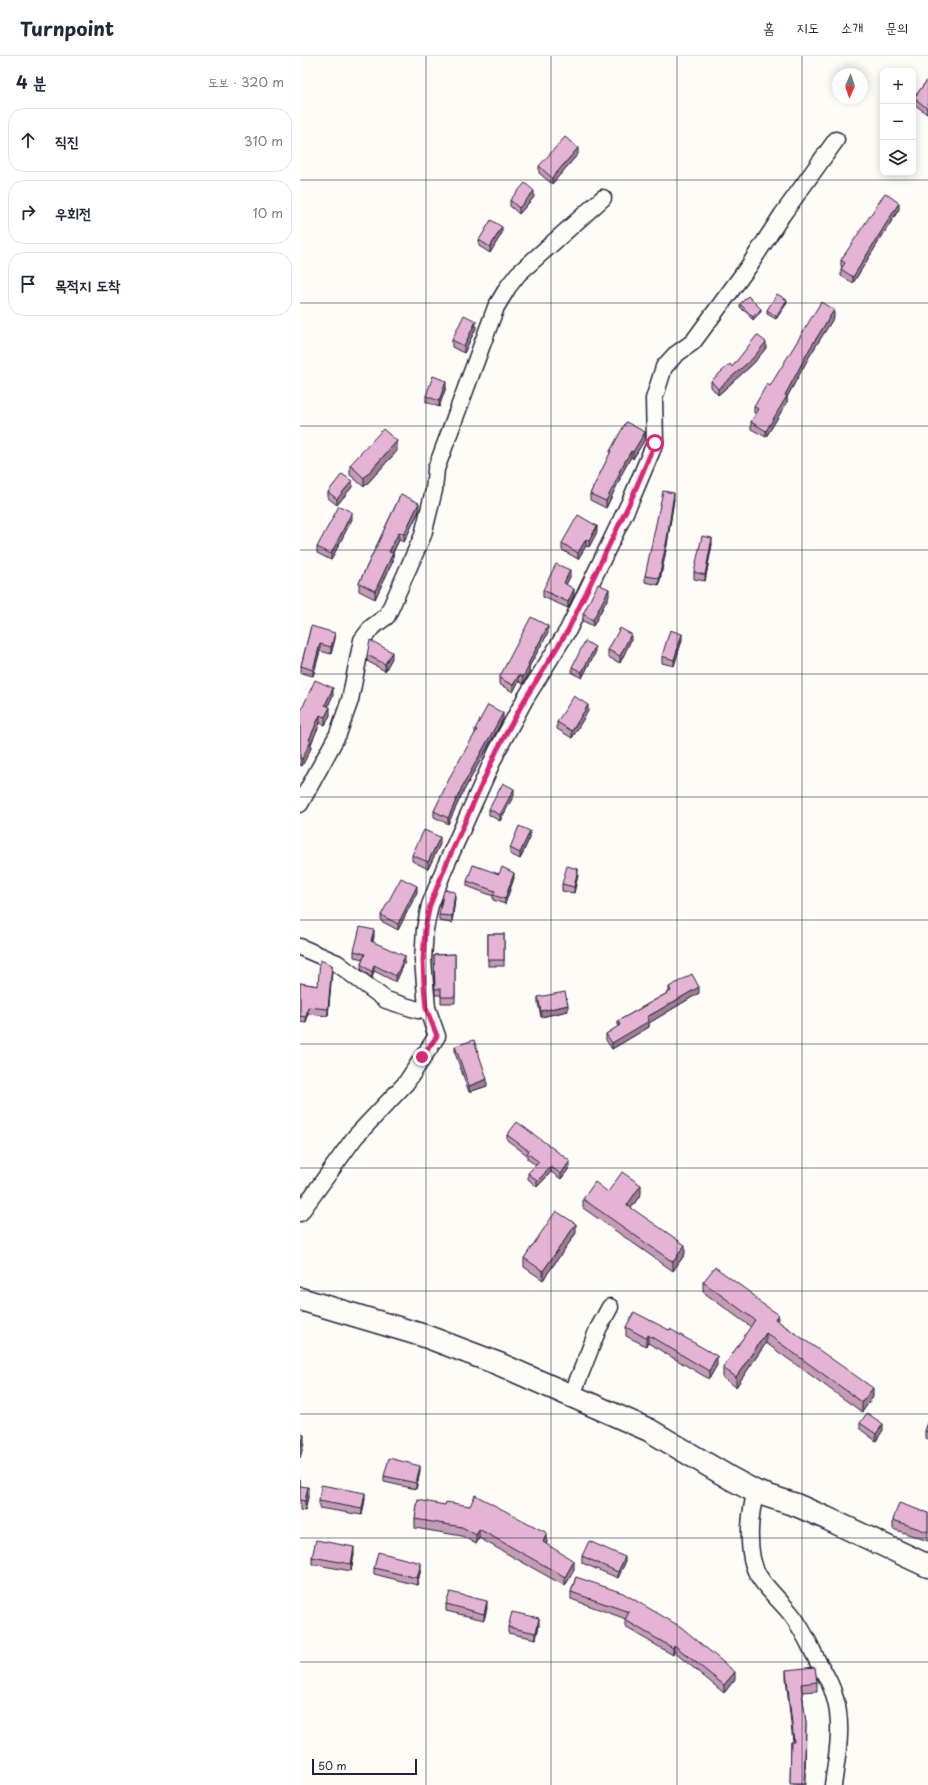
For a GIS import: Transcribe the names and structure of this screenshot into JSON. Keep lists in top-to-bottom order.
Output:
{
  "scale_bar": "50 m",
  "north": "bottom",
  "page": {
    "header": "Turnpoint",
    "nav": [
      "홈",
      "지도",
      "소개",
      "문의"
    ],
    "heading": ["4 분", "도보 · 320 m"],
    "map_buttons": ["+", "−"],
    "list": [
      ["직진", "310 m"],
      ["우회전", "10 m"],
      "목적지 도착"
    ],
    "scale": "50 m"
  }
}
